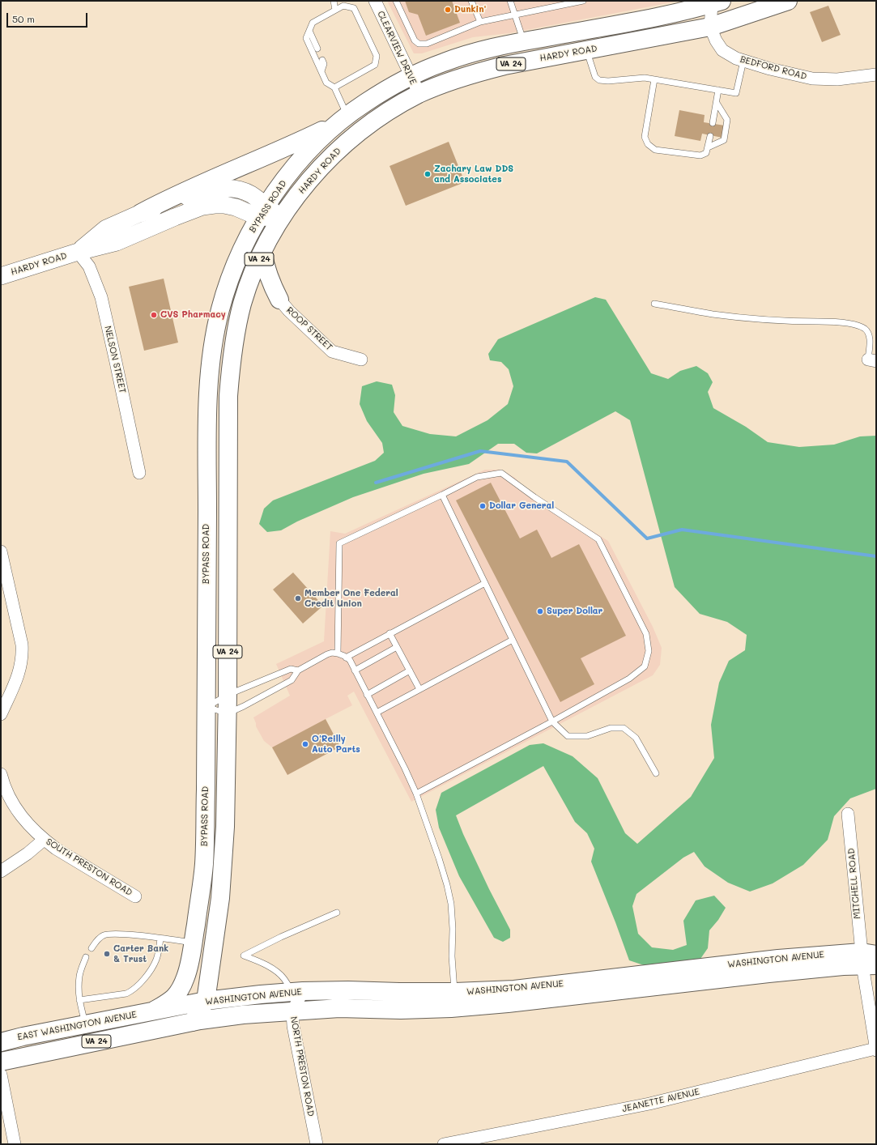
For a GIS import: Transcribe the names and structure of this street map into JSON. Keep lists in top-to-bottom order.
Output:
{
  "streets": {
    "main road": [
      "HARDY ROAD",
      "VA 24",
      "BYPASS ROAD",
      "WASHINGTON AVENUE",
      "EAST WASHINGTON AVENUE"
    ],
    "street": [
      "CLEARVIEW DRIVE",
      "BEDFORD ROAD",
      "ROOP STREET",
      "NELSON STREET",
      "SOUTH PRESTON ROAD",
      "MITCHELL ROAD",
      "NORTH PRESTON ROAD",
      "JEANETTE AVENUE"
    ]
  },
  "crossings": [
    ["CLEARVIEW DRIVE", "HARDY ROAD"],
    ["CLEARVIEW DRIVE", "VA 24"],
    ["HARDY ROAD", "BEDFORD ROAD"],
    ["HARDY ROAD", "BYPASS ROAD"],
    ["HARDY ROAD", "NELSON STREET"],
    ["VA 24", "BEDFORD ROAD"],
    ["VA 24", "BYPASS ROAD"],
    ["BYPASS ROAD", "WASHINGTON AVENUE"],
    ["BYPASS ROAD", "EAST WASHINGTON AVENUE"],
    ["MITCHELL ROAD", "WASHINGTON AVENUE"],
    ["MITCHELL ROAD", "JEANETTE AVENUE"],
    ["WASHINGTON AVENUE", "EAST WASHINGTON AVENUE"],
    ["WASHINGTON AVENUE", "NORTH PRESTON ROAD"]
  ],
  "places": [
    "Dunkin'",
    "Zachary Law DDS and Associates",
    "CVS Pharmacy",
    "Dollar General",
    "Member One Federal Credit Union",
    "Super Dollar",
    "O'Reilly Auto Parts",
    "Carter Bank & Trust"
  ],
  "scale_bar": "50 m"
}
